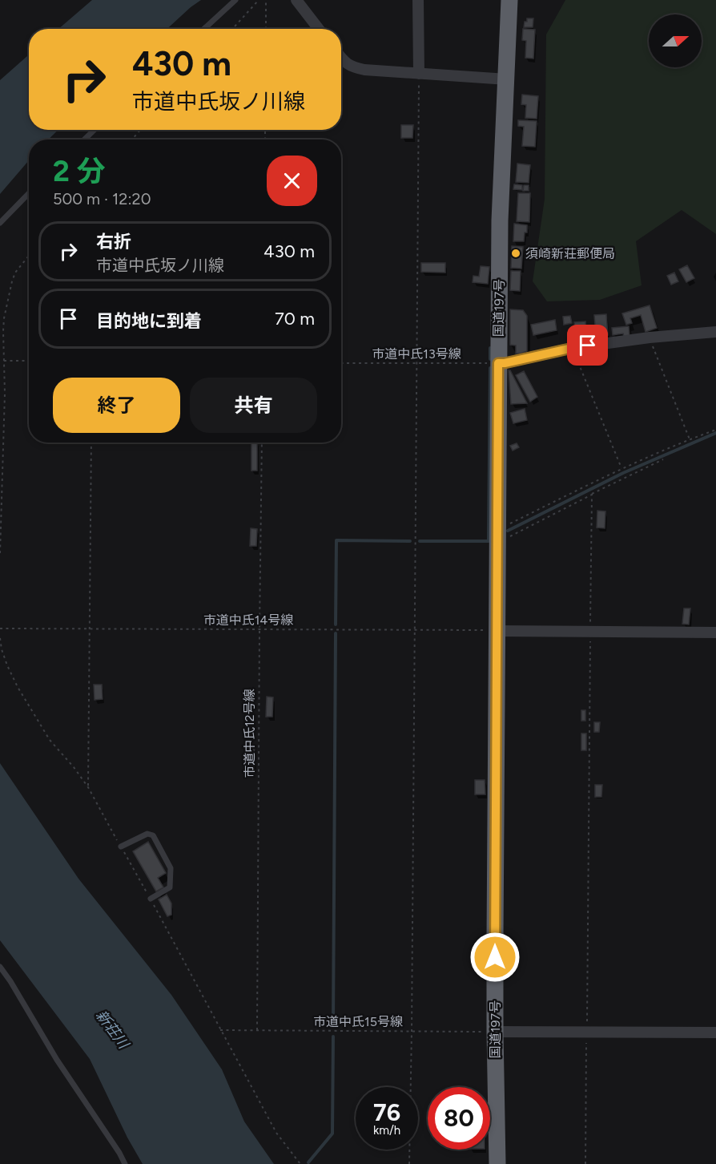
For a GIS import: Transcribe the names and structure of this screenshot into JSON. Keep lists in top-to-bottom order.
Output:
{
  "streets": {
    "highway": ["国道197号"],
    "path": [
      "市道中氏13号線",
      "市道中氏14号線",
      "市道中氏12号線",
      "市道中氏15号線"
    ]
  },
  "crossings": [
    ["国道197号", "市道中氏13号線"],
    ["国道197号", "市道中氏14号線"],
    ["国道197号", "市道中氏15号線"],
    ["市道中氏14号線", "市道中氏12号線"],
    ["市道中氏12号線", "市道中氏15号線"]
  ],
  "water": ["新荘川"],
  "places": ["須崎新荘郵便局"],
  "north": "right",
  "page": {
    "turn": ["430 m", "市道中氏坂ノ川線"],
    "heading": ["2 分", "500 m · 12:20"],
    "list": [
      {
        "name": "右折",
        "note": "市道中氏坂ノ川線",
        "value": "430 m"
      },
      {
        "name": "目的地に到着",
        "value": "70 m"
      }
    ],
    "buttons": ["終了", "共有"],
    "speed": "76 km/h",
    "limit": "80"
  }
}
